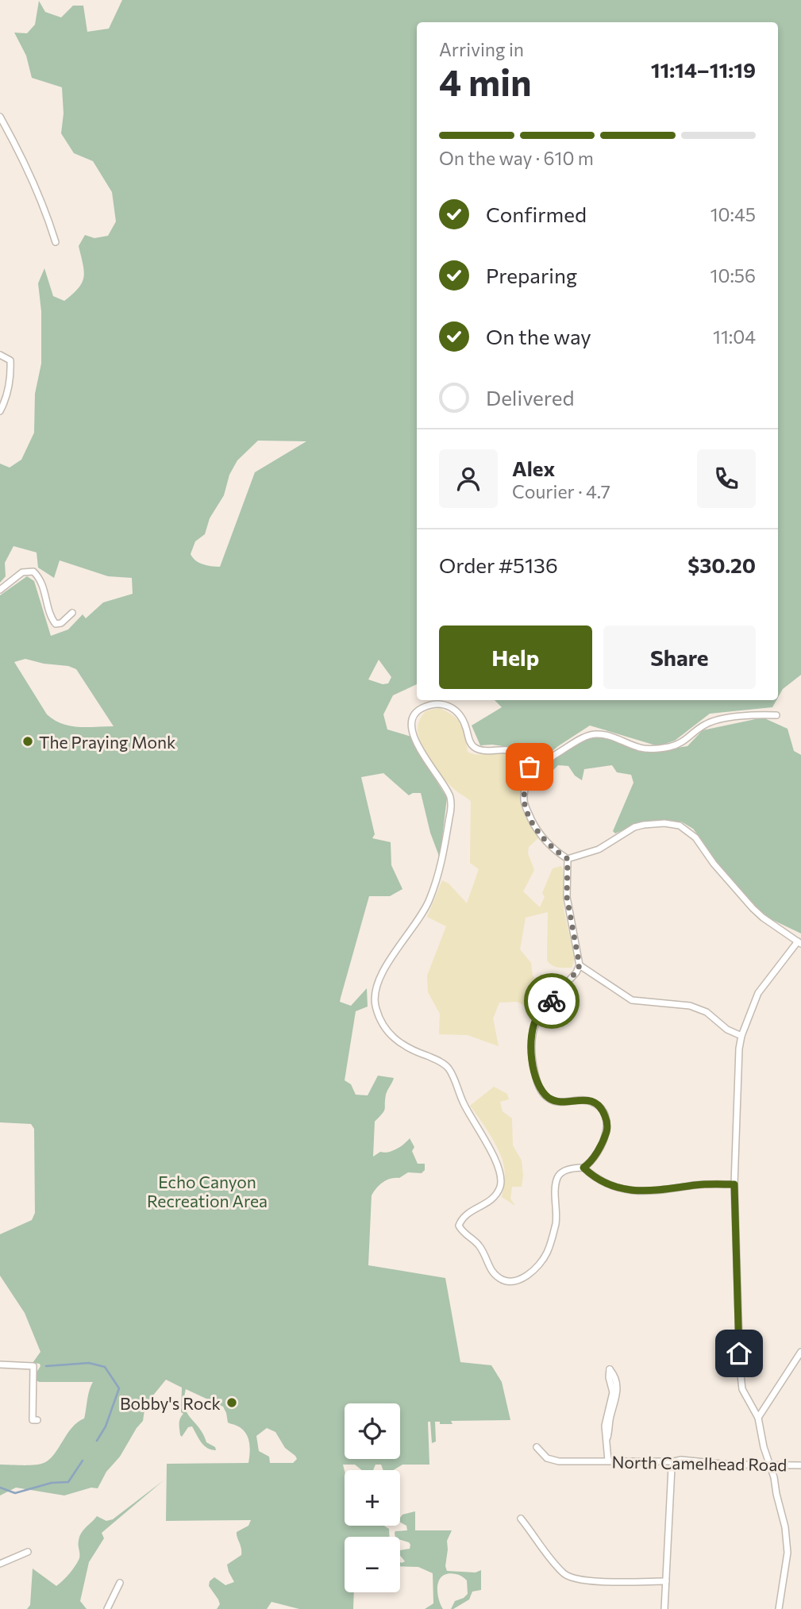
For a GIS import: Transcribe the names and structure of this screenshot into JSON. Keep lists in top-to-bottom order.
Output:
{
  "streets": {
    "street": ["North Camelhead Road"]
  },
  "parks": ["Echo Canyon Recreation Area"],
  "places": ["The Praying Monk", "Bobby's Rock"],
  "page": {
    "heading": ["4 min", "Arriving in", "11:14–11:19"],
    "panel": [
      "Alex",
      "Courier · 4.7",
      "Order #5136",
      "$30.20"
    ],
    "bar": "On the way · 610 m",
    "list": [
      ["Confirmed", "10:45"],
      ["Preparing", "10:56"],
      ["On the way", "11:04"],
      "Delivered"
    ],
    "buttons": ["Help", "Share"],
    "map_buttons": ["+", "−"]
  }
}
